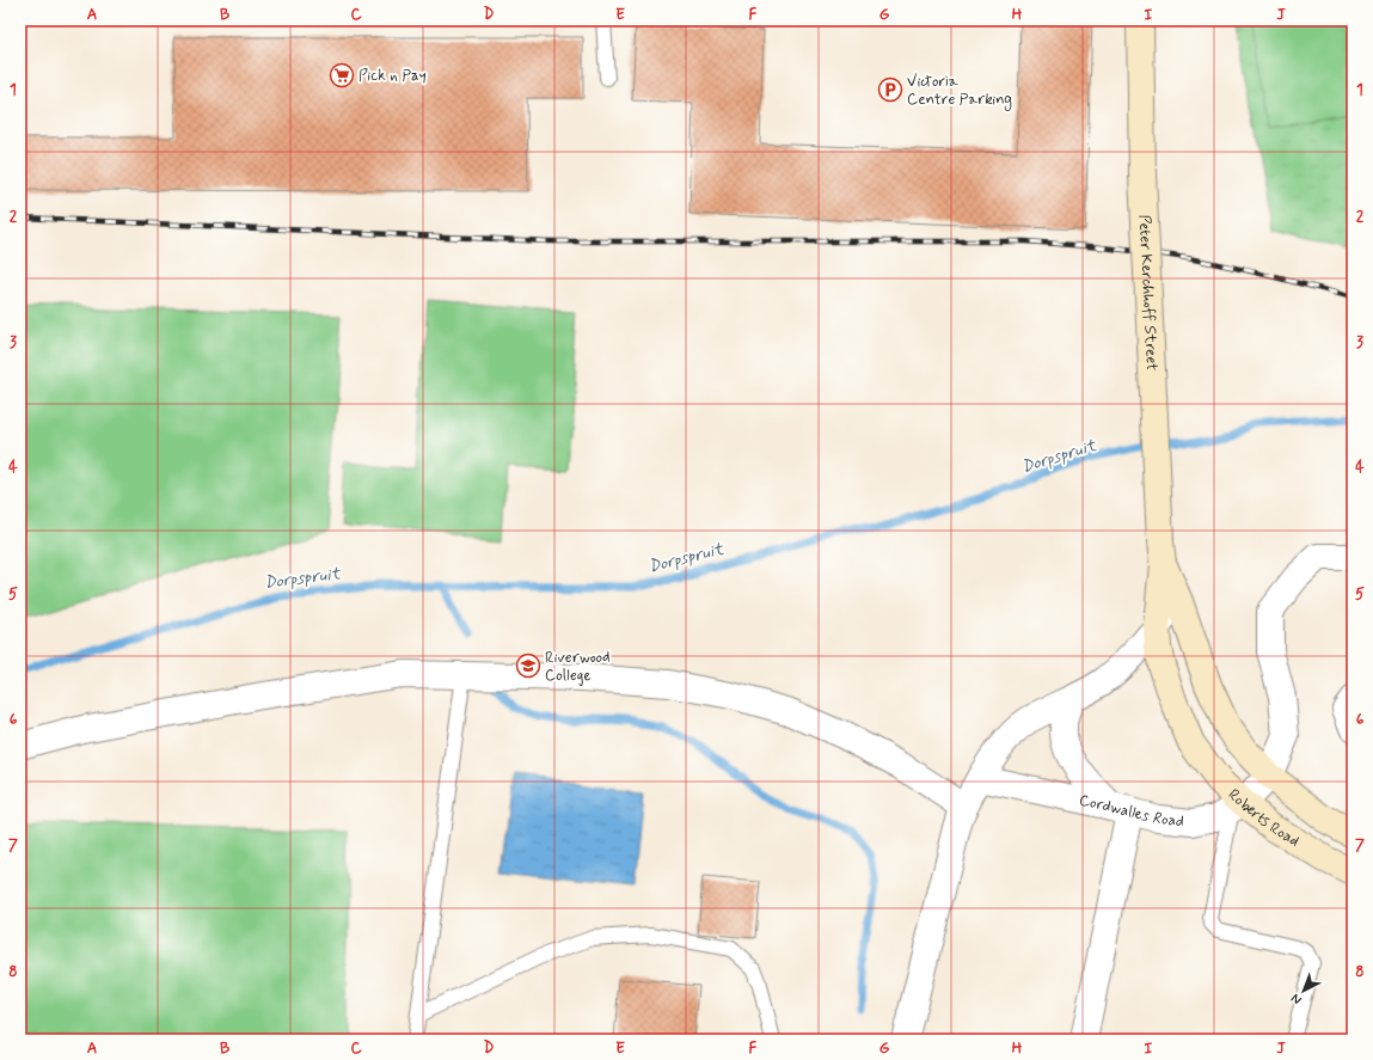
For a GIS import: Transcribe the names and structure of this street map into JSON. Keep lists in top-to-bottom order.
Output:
{
  "streets": {
    "street": ["Peter Kerchhoff Street", "Cordwalles Road", "Roberts Road"]
  },
  "crossings": [
    ["Peter Kerchhoff Street", "Cordwalles Road"],
    ["Peter Kerchhoff Street", "Roberts Road"],
    ["Cordwalles Road", "Roberts Road"]
  ],
  "water": ["Dorpspruit"],
  "places": {
    "supermarket": ["Pick n Pay"],
    "parking": ["Victoria Centre Parking"],
    "school or university": ["Riverwood College"]
  },
  "north": "bottom left",
  "grid": {
    "columns": [
      "A",
      "B",
      "C",
      "D",
      "E",
      "F",
      "G",
      "H",
      "I",
      "J"
    ],
    "rows": [
      "1",
      "2",
      "3",
      "4",
      "5",
      "6",
      "7",
      "8"
    ]
  }
}
